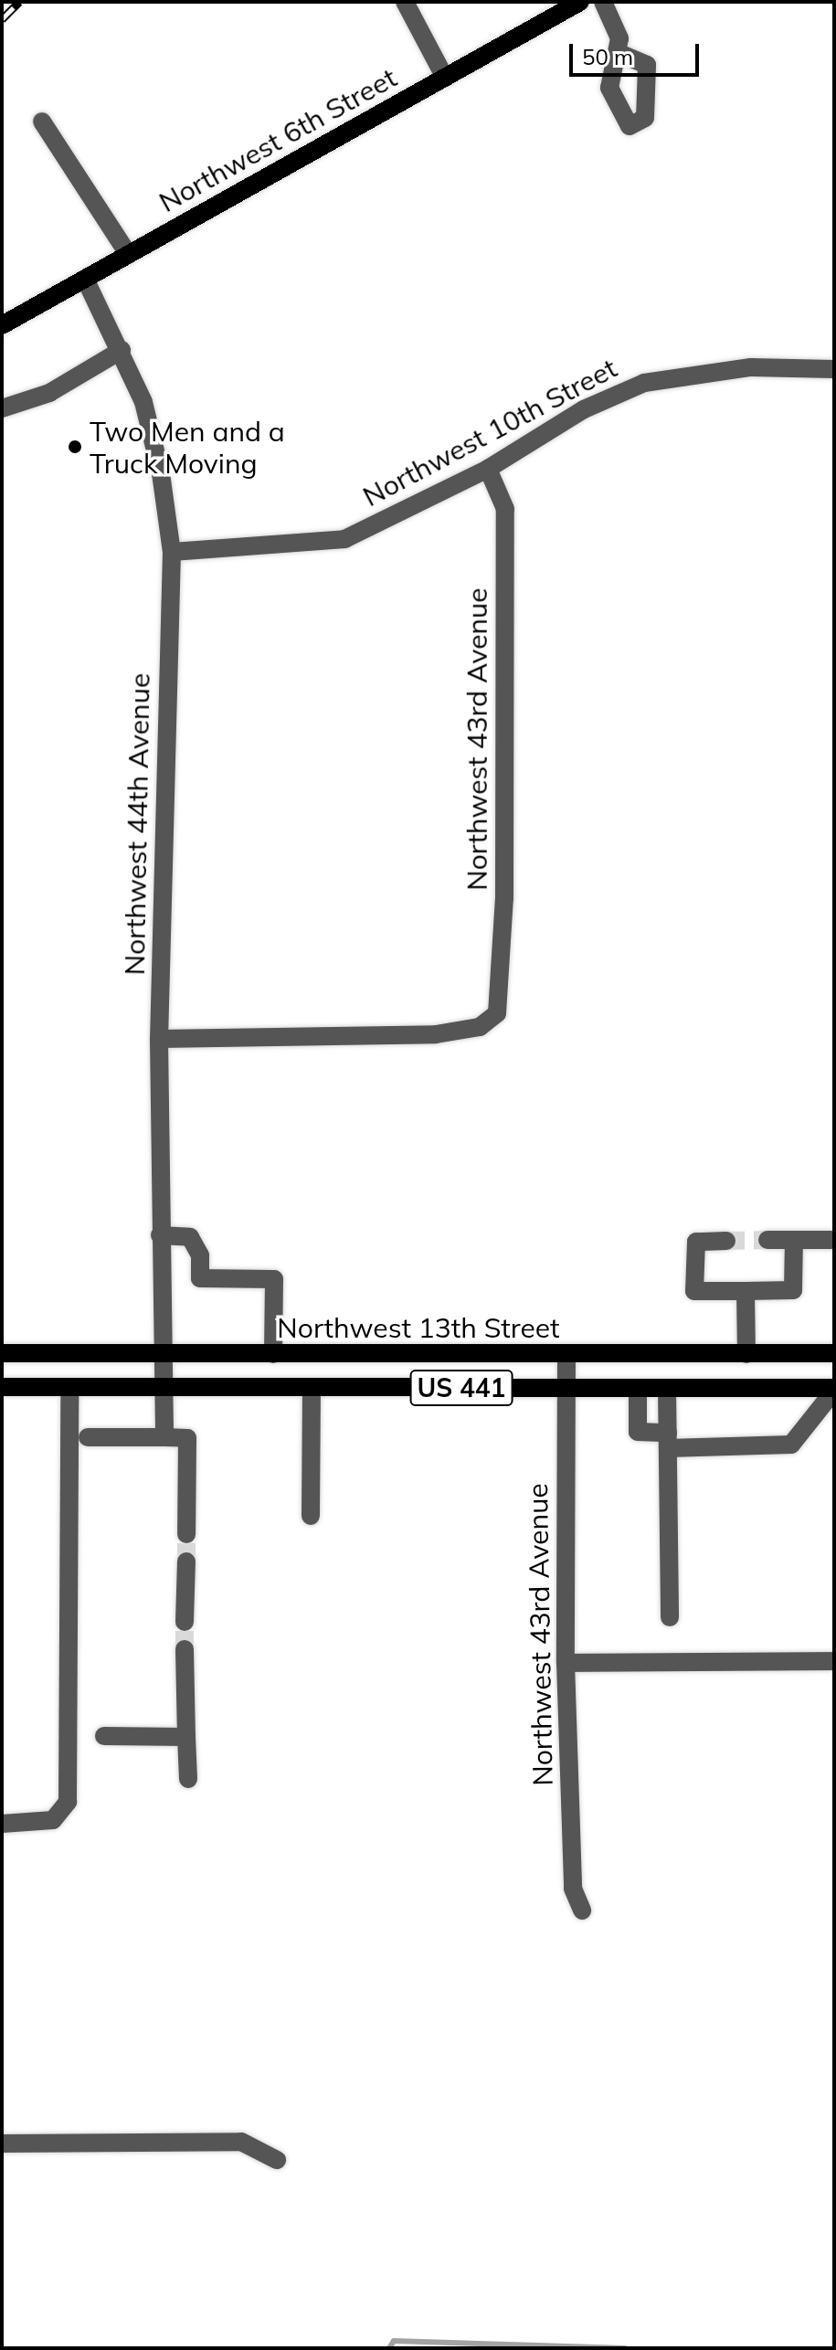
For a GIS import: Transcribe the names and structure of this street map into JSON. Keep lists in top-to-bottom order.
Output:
{
  "streets": {
    "main road": ["Northwest 6th Street", "Northwest 13th Street", "US 441"],
    "street": ["Northwest 10th Street", "Northwest 43rd Avenue", "Northwest 44th Avenue"]
  },
  "crossings": [
    ["Northwest 6th Street", "Northwest 44th Avenue"],
    ["Northwest 10th Street", "Northwest 43rd Avenue"],
    ["Northwest 10th Street", "Northwest 44th Avenue"],
    ["Northwest 43rd Avenue", "Northwest 44th Avenue"],
    ["Northwest 43rd Avenue", "Northwest 13th Street"],
    ["Northwest 43rd Avenue", "US 441"],
    ["Northwest 44th Avenue", "Northwest 13th Street"],
    ["Northwest 44th Avenue", "US 441"]
  ],
  "places": ["Two Men and a Truck Moving"],
  "scale_bar": "50 m"
}
